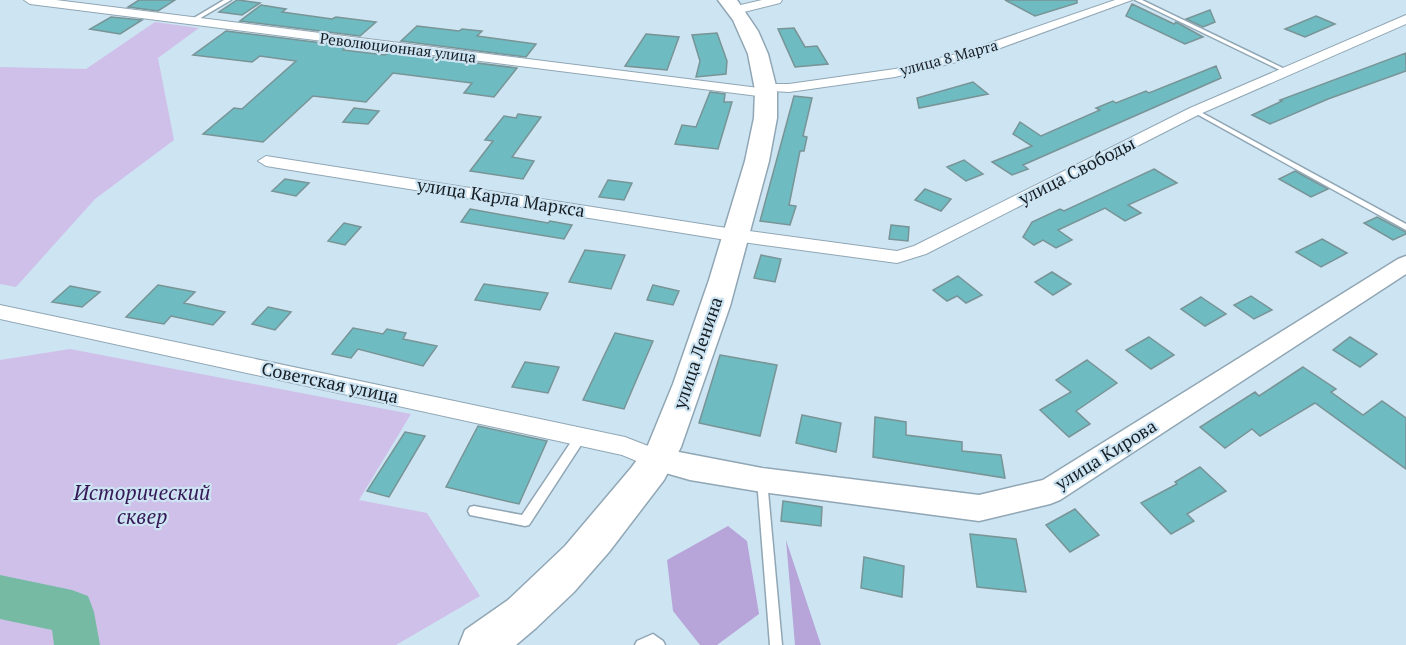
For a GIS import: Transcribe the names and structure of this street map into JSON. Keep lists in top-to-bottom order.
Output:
{
  "streets": {
    "main road": ["улица Ленина"],
    "street": [
      "Революционная улица",
      "улица 8 Марта",
      "улица Свободы",
      "улица Карла Маркса",
      "Советская улица",
      "улица Кирова"
    ]
  },
  "crossings": [
    ["Революционная улица", "улица 8 Марта"],
    ["Революционная улица", "улица Ленина"],
    ["улица 8 Марта", "улица Ленина"],
    ["улица Свободы", "улица Карла Маркса"],
    ["улица Свободы", "улица Ленина"],
    ["улица Карла Маркса", "улица Ленина"],
    ["улица Ленина", "Советская улица"],
    ["улица Ленина", "улица Кирова"],
    ["Советская улица", "улица Кирова"]
  ],
  "parks": ["Исторический сквер"]
}
